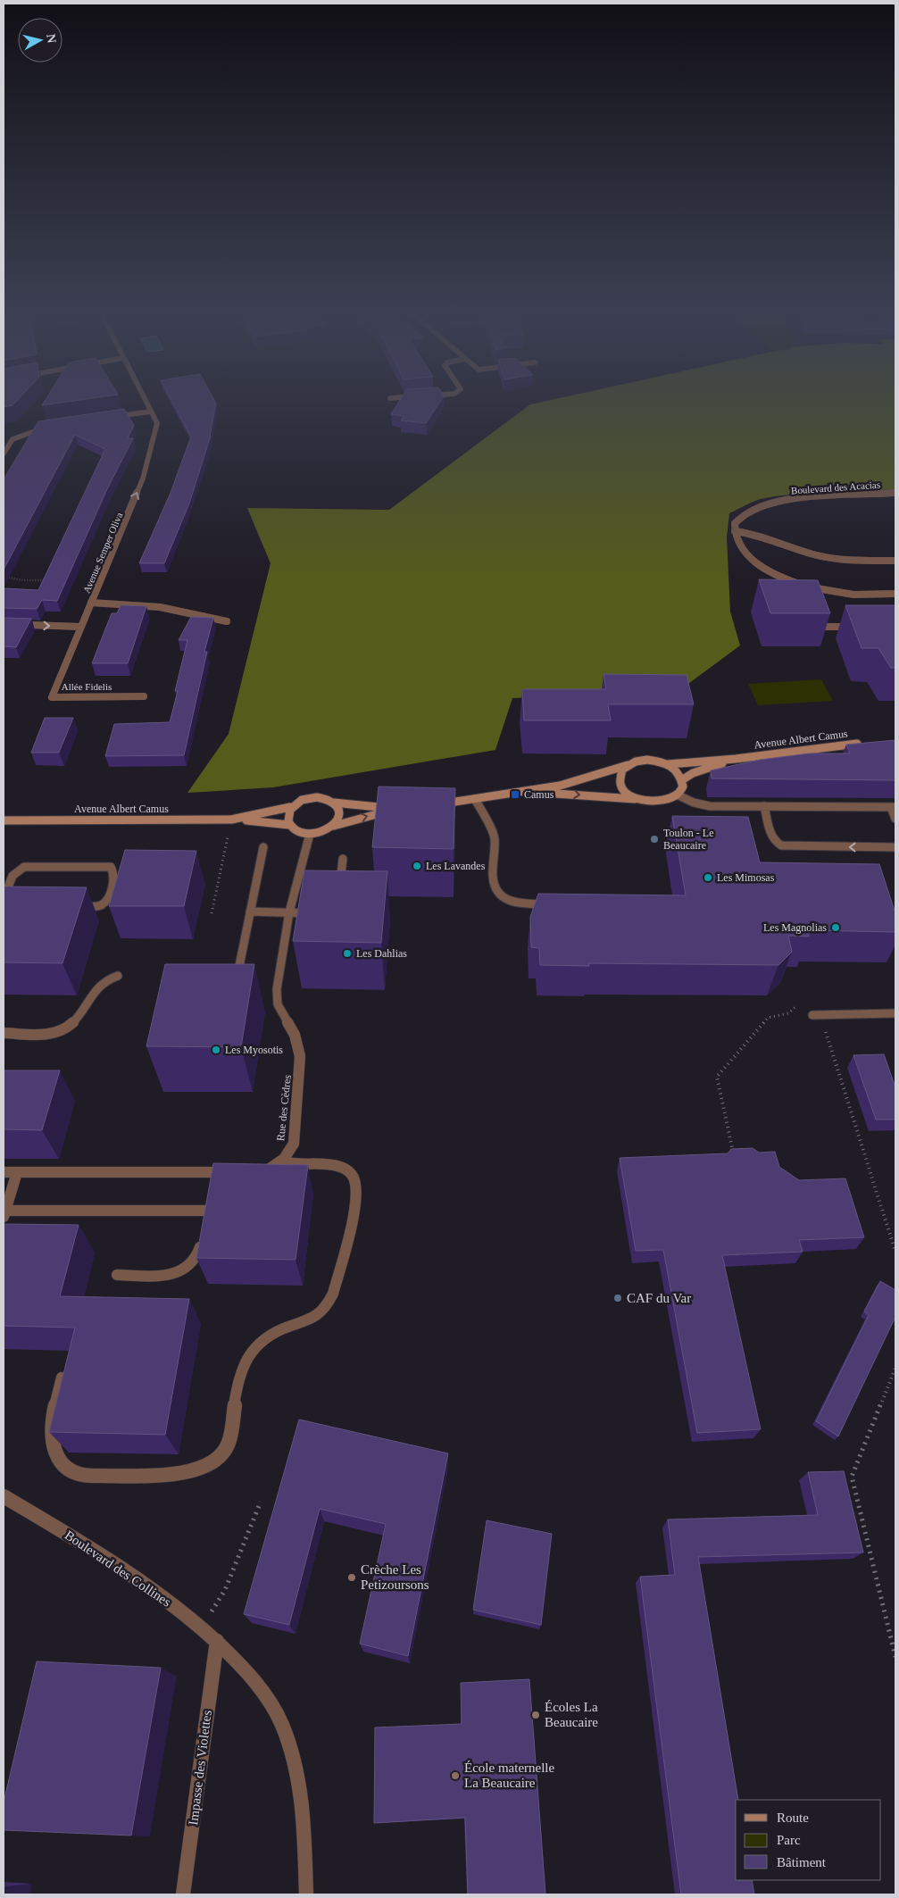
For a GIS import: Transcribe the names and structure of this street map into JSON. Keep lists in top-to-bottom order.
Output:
{
  "streets": {
    "street": [
      "Boulevard des Acacias",
      "Avenue Semper Oliva",
      "Allée Fidelis",
      "Avenue Albert Camus",
      "Rue des Cèdres",
      "Boulevard des Collines",
      "Impasse des Violettes"
    ]
  },
  "crossings": [
    ["Avenue Semper Oliva", "Allée Fidelis"],
    ["Avenue Albert Camus", "Rue des Cèdres"],
    ["Boulevard des Collines", "Impasse des Violettes"]
  ],
  "one_way": ["Avenue Semper Oliva"],
  "places": {
    "transit": ["Camus"],
    "other": [
      "Toulon - Le Beaucaire",
      "Les Lavandes",
      "Les Mimosas",
      "Les Magnolias",
      "Les Dahlias",
      "Les Myosotis",
      "CAF du Var",
      "Crèche Les Petizoursons",
      "Écoles La Beaucaire",
      "École maternelle La Beaucaire"
    ]
  },
  "legend": ["Route", "Parc", "Bâtiment"],
  "north": "right"
}
